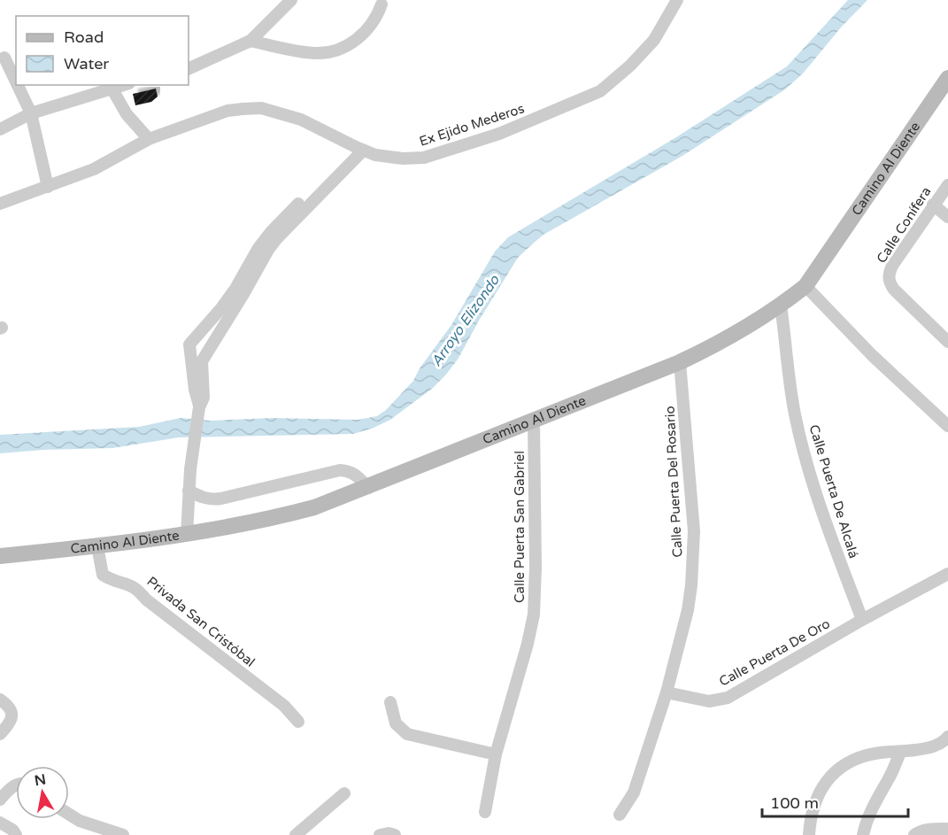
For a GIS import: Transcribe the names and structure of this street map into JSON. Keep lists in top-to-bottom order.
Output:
{
  "streets": {
    "street": [
      "Ex Ejido Mederos",
      "Camino Al Diente",
      "Calle Conífera",
      "Calle Puerta Del Rosario",
      "Calle Puerta De Alcalá",
      "Calle Puerta San Gabriel",
      "Privada San Cristóbal",
      "Calle Puerta De Oro"
    ]
  },
  "crossings": [
    ["Camino Al Diente", "Calle Puerta Del Rosario"],
    ["Camino Al Diente", "Calle Puerta De Alcalá"],
    ["Camino Al Diente", "Calle Puerta San Gabriel"],
    ["Camino Al Diente", "Privada San Cristóbal"],
    ["Calle Puerta Del Rosario", "Calle Puerta De Oro"],
    ["Calle Puerta De Alcalá", "Calle Puerta De Oro"]
  ],
  "water": ["Arroyo Elizondo"],
  "legend": ["Road", "Water"],
  "scale_bar": "100 m",
  "north": "top"
}
